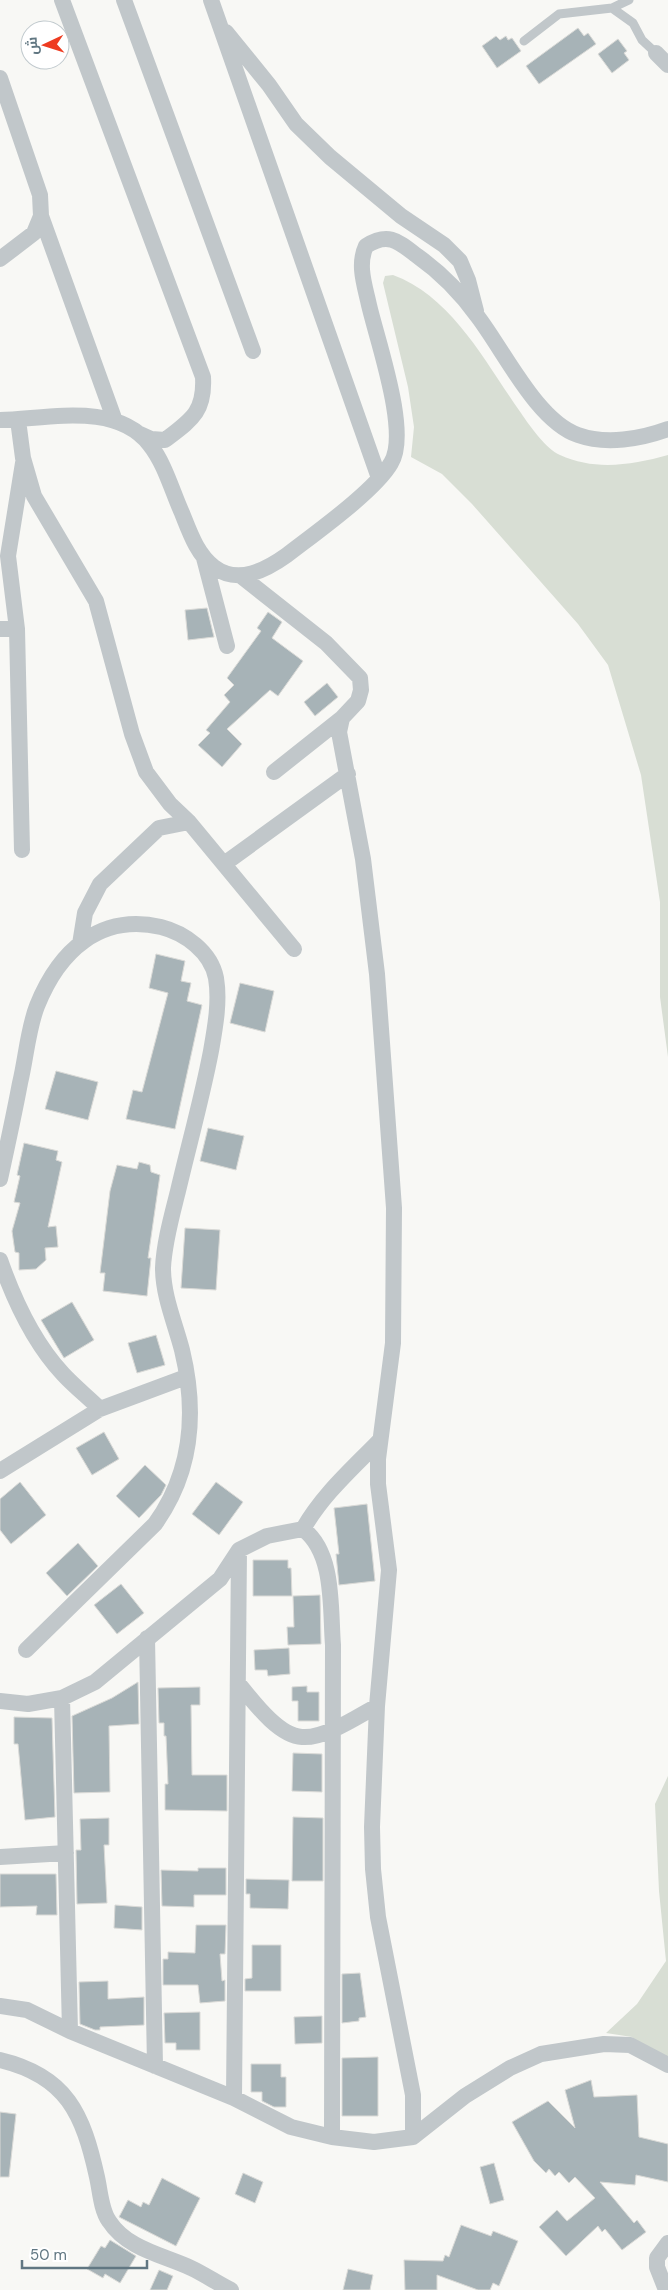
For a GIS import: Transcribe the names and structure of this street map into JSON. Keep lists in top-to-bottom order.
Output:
{
  "scale_bar": "50 m",
  "north": "left"
}
